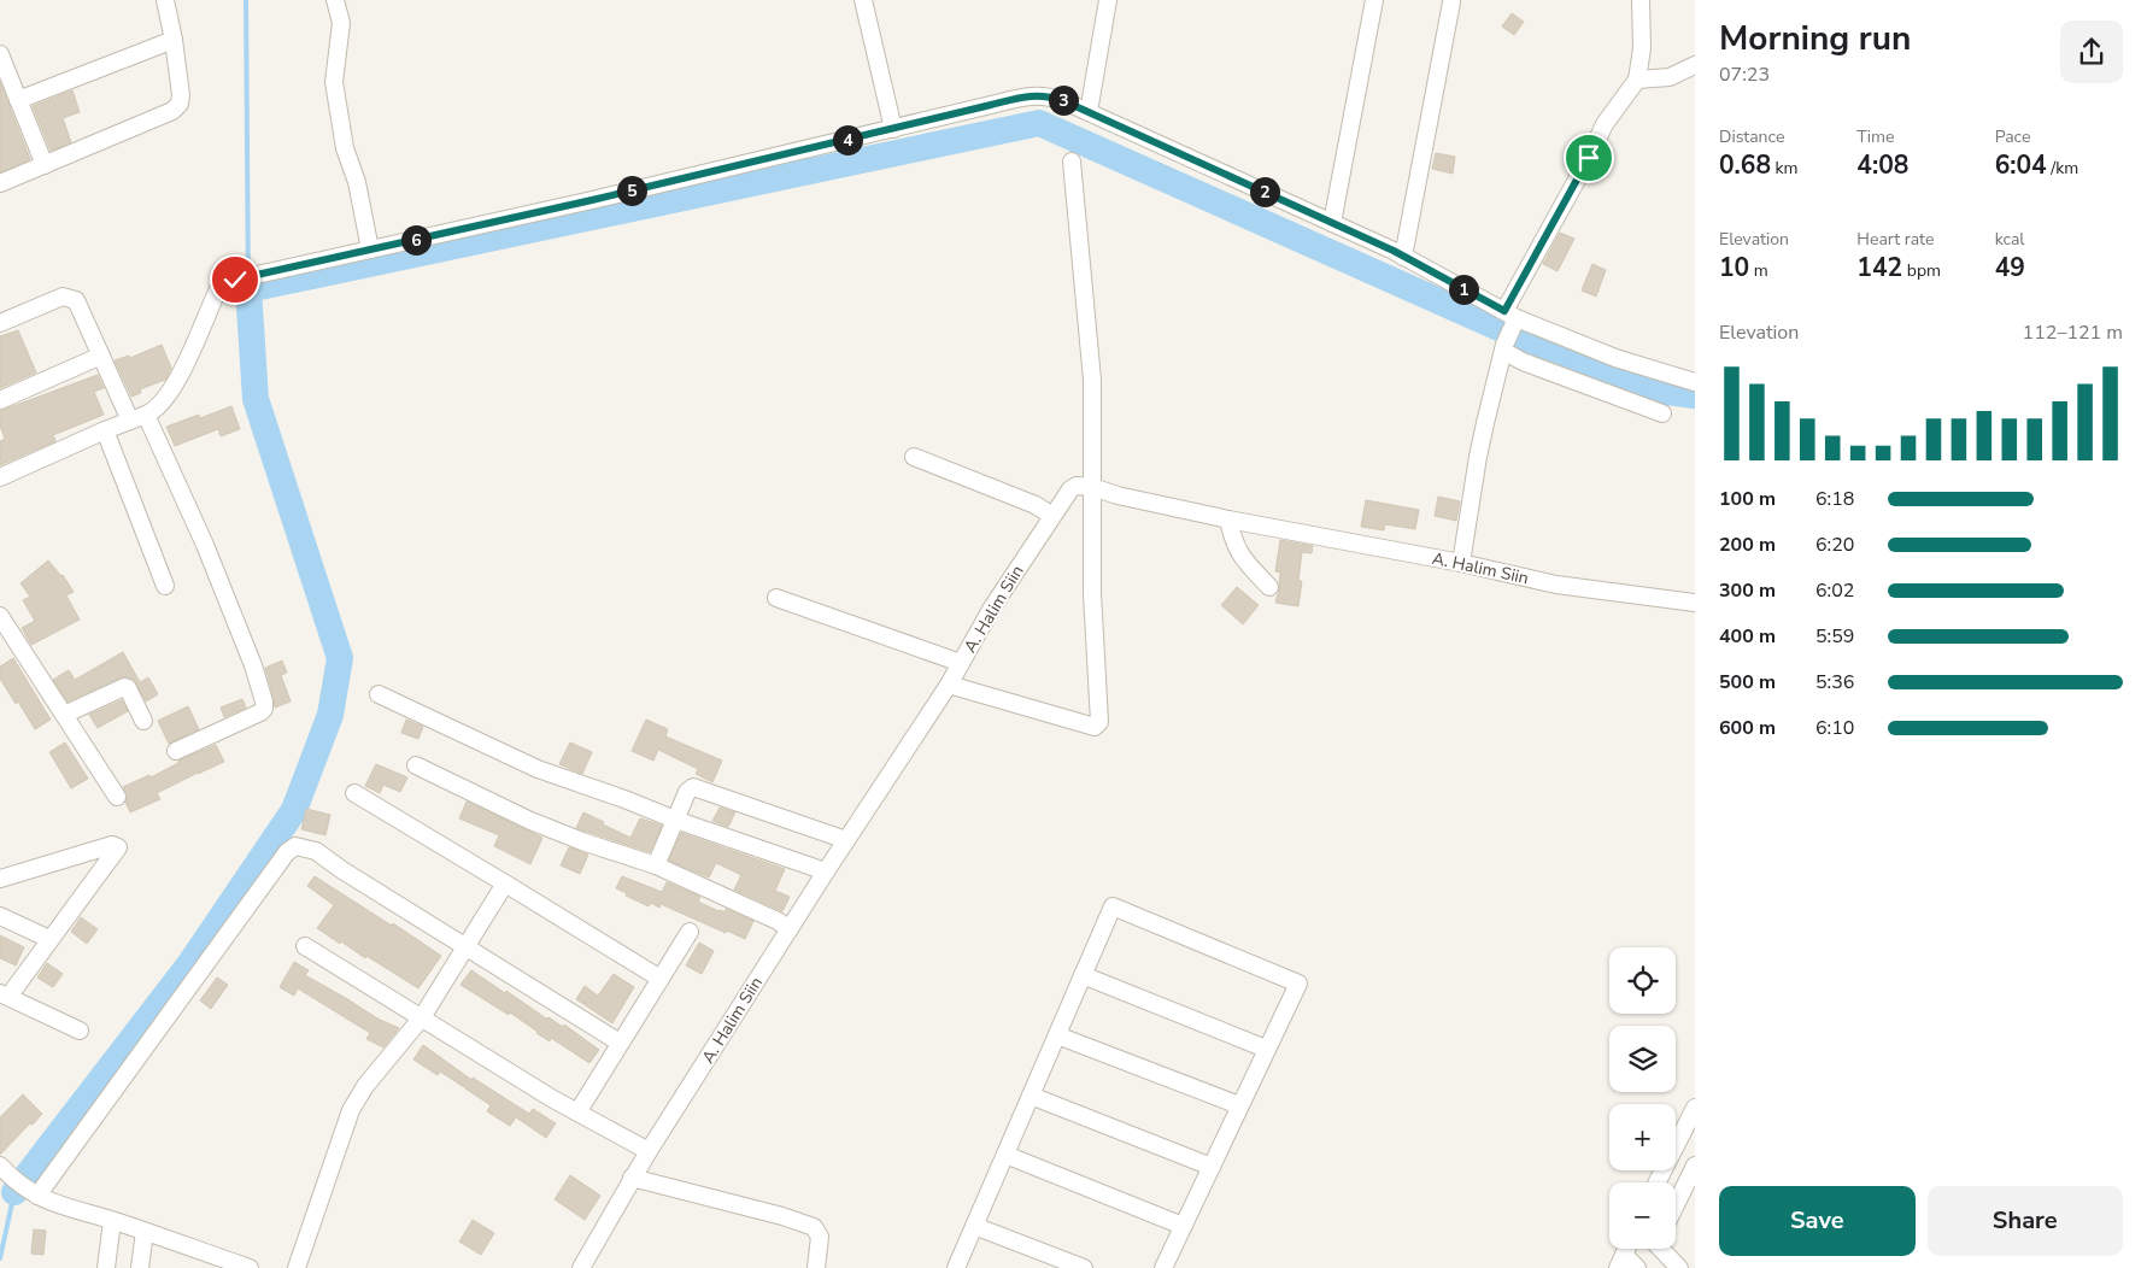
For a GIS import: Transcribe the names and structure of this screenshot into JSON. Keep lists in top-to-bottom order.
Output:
{
  "streets": {
    "street": ["A. Halim Siin"]
  },
  "page": {
    "heading": ["Morning run", "07:23"],
    "pins": [
      "3",
      "4",
      "5",
      "2",
      "6",
      "1"
    ],
    "stats": [
      ["Distance", "0.68 km"],
      ["Time", "4:08"],
      ["Pace", "6:04 /km"],
      ["Elevation", "10 m"],
      ["Heart rate", "142 bpm"],
      ["kcal", "49"]
    ],
    "chart": ["Elevation", "112–121 m"],
    "list": [
      {
        "name": "100 m",
        "note": "6:18"
      },
      {
        "name": "200 m",
        "note": "6:20"
      },
      {
        "name": "300 m",
        "note": "6:02"
      },
      {
        "name": "400 m",
        "note": "5:59"
      },
      {
        "name": "500 m",
        "note": "5:36"
      },
      {
        "name": "600 m",
        "note": "6:10"
      }
    ],
    "map_buttons": ["+", "−"],
    "buttons": ["Save", "Share"]
  }
}
